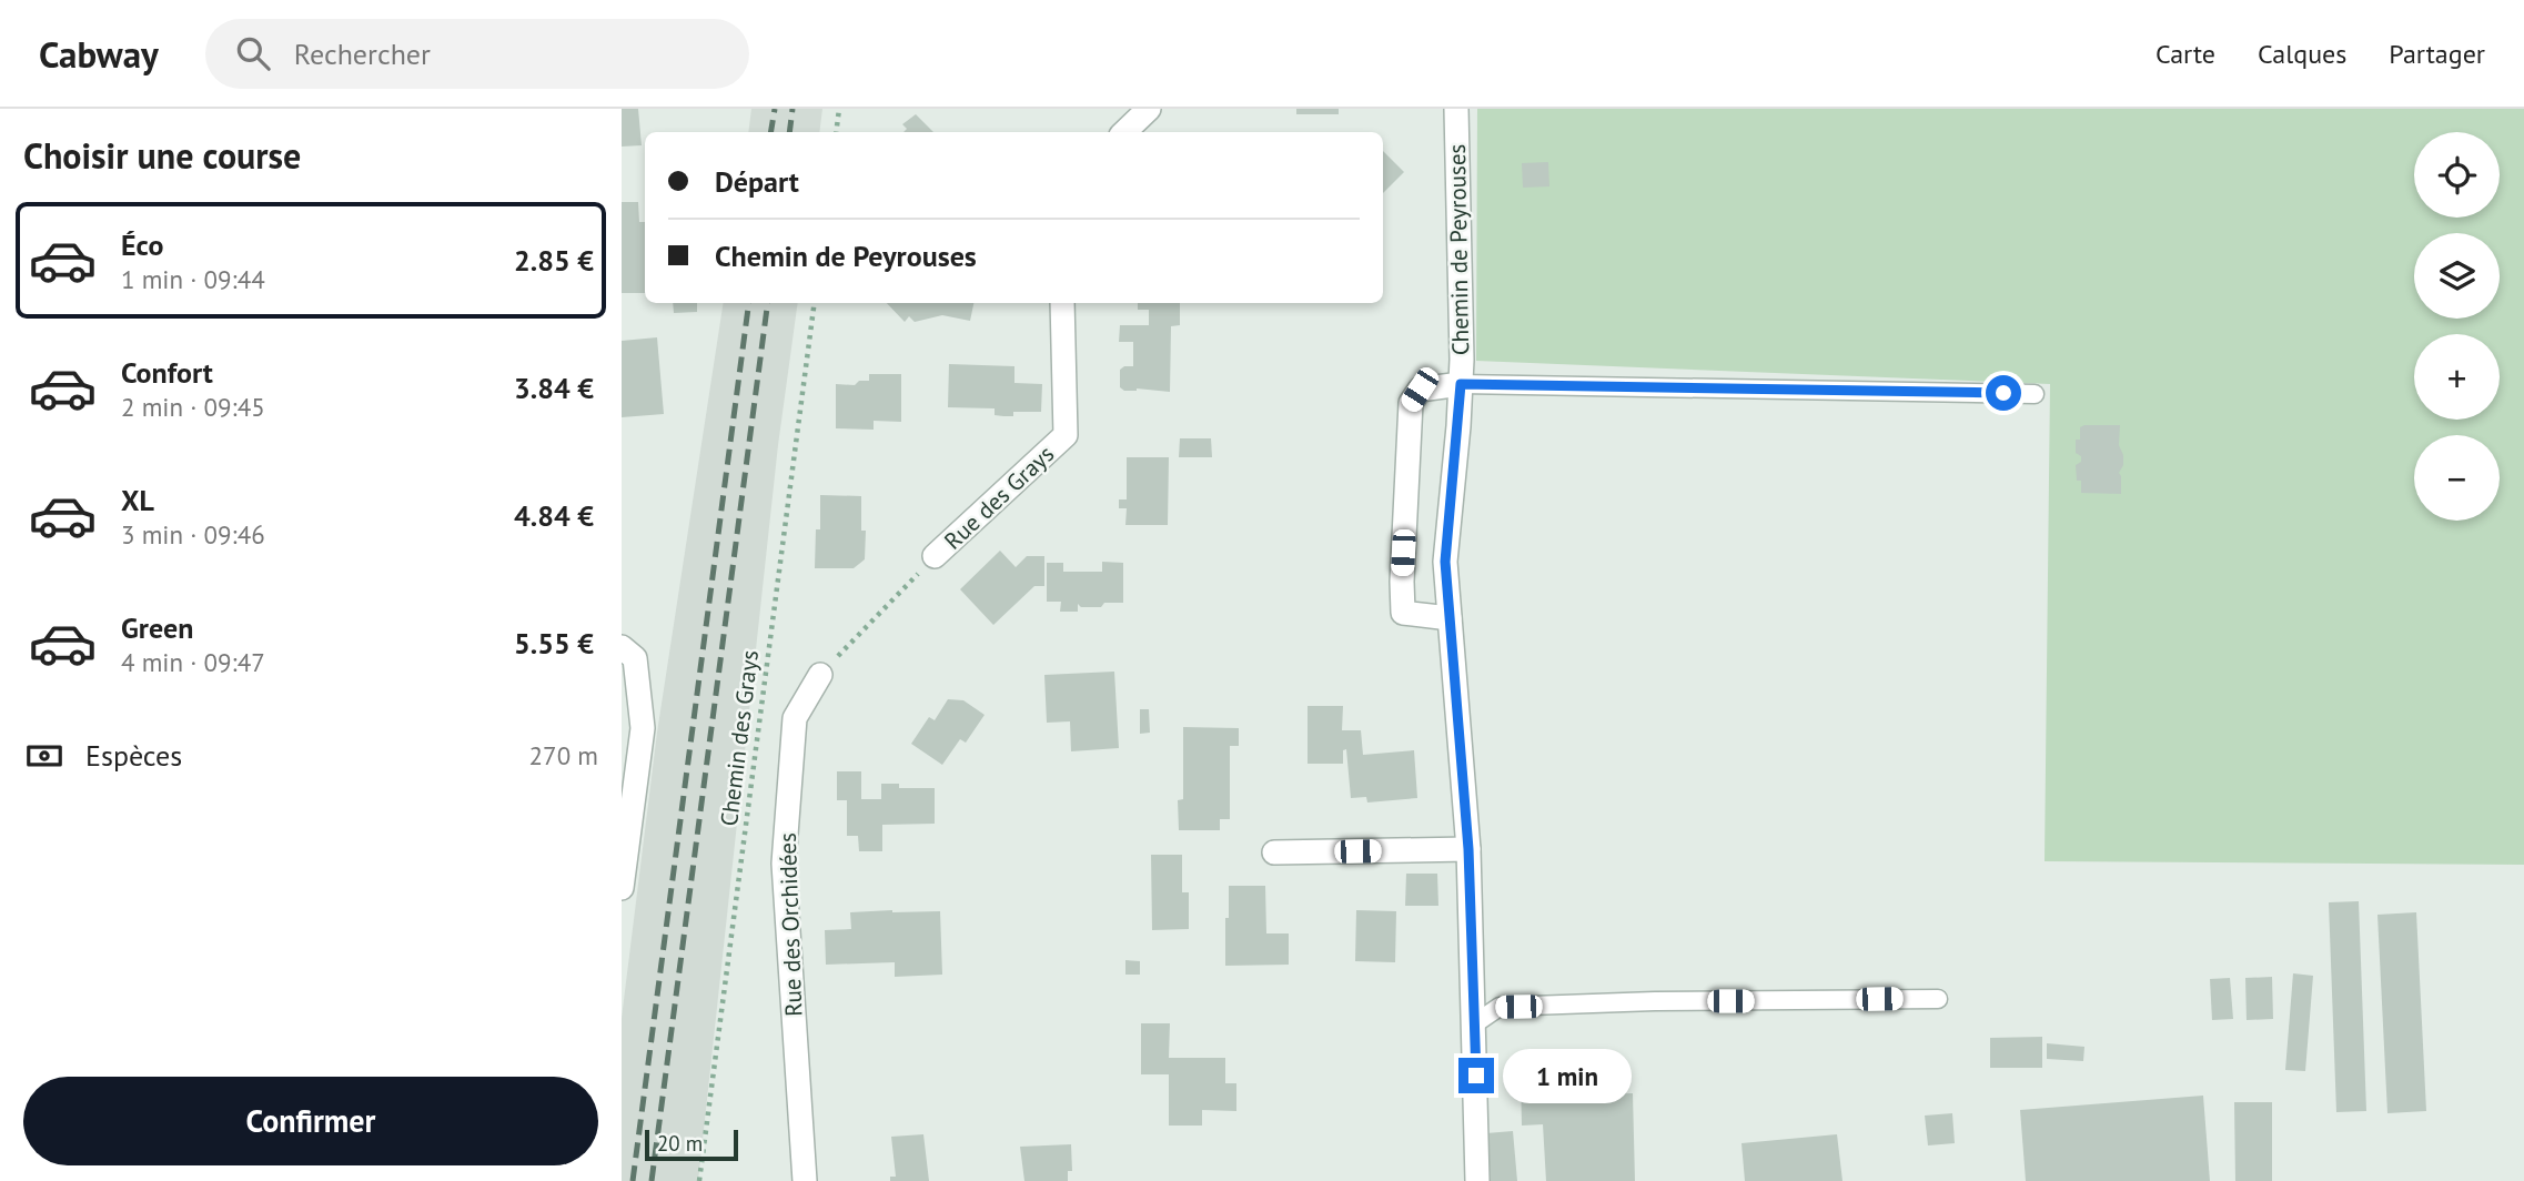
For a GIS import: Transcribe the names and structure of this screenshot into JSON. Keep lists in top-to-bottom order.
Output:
{
  "streets": {
    "street": ["Chemin de Peyrouses", "Rue des Grays", "Rue des Orchidées"],
    "path": ["Chemin des Grays"]
  },
  "scale_bar": "20 m",
  "page": {
    "header": "Cabway",
    "search": "Rechercher",
    "nav": ["Carte", "Calques", "Partager"],
    "heading": "Choisir une course",
    "map_buttons": ["+", "−"],
    "banner": ["Départ", "Chemin de Peyrouses"],
    "list": [
      {
        "name": "Éco",
        "note": "1 min · 09:44",
        "value": "2.85 €"
      },
      {
        "name": "Confort",
        "note": "2 min · 09:45",
        "value": "3.84 €"
      },
      {
        "name": "XL",
        "note": "3 min · 09:46",
        "value": "4.84 €"
      },
      {
        "name": "Green",
        "note": "4 min · 09:47",
        "value": "5.55 €"
      }
    ],
    "pay": ["Espèces", "270 m"],
    "bubble": "1 min",
    "buttons": "Confirmer",
    "scale": "20 m"
  }
}
